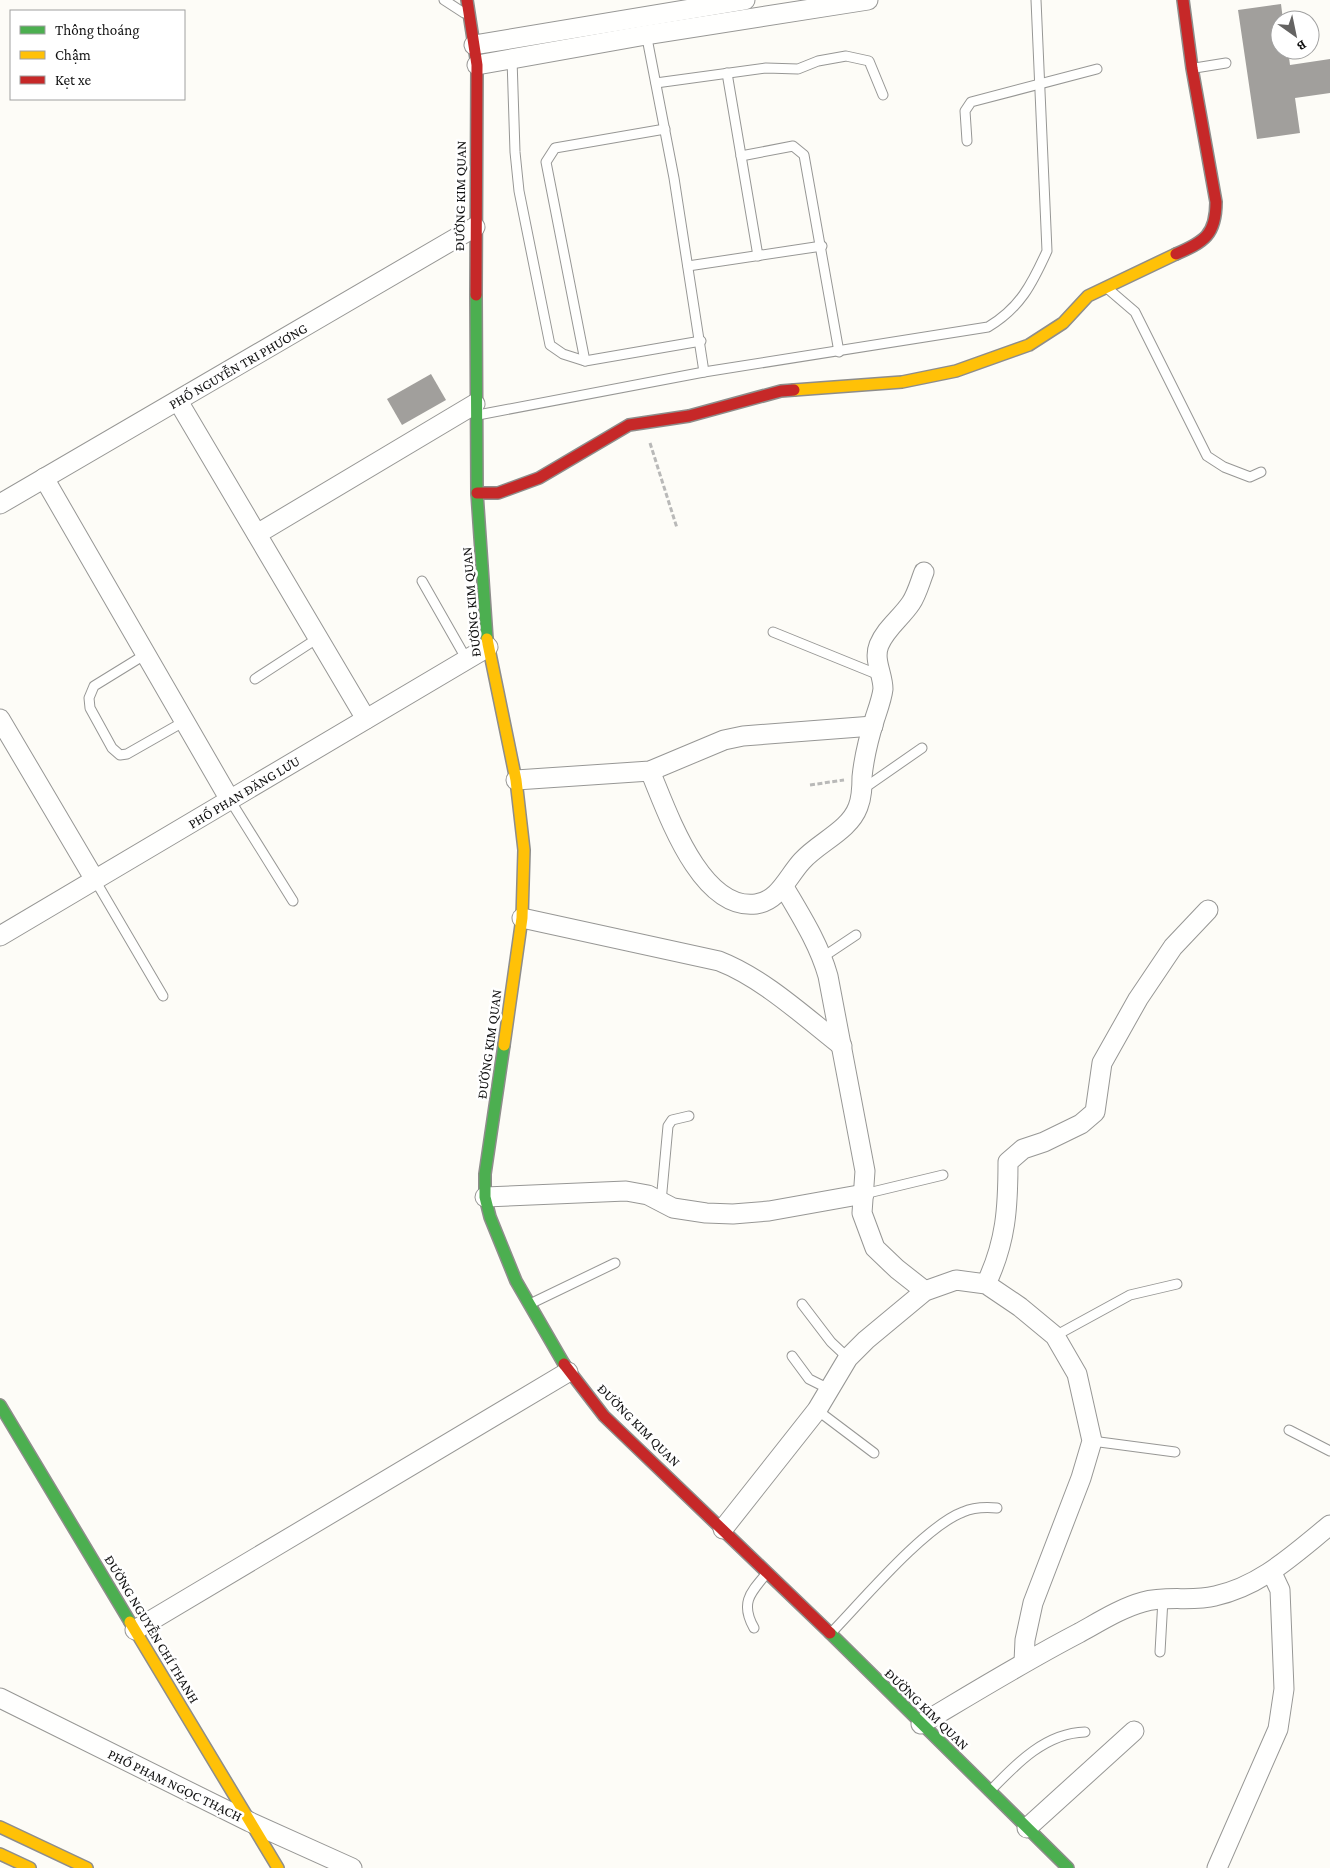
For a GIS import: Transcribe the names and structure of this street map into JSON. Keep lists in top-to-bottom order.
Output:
{
  "streets": {
    "main road": ["ĐƯỜNG KIM QUAN", "ĐƯỜNG NGUYỄN CHÍ THANH"],
    "street": ["PHỐ NGUYỄN TRI PHƯƠNG", "PHỐ PHAN ĐĂNG LƯU", "PHỐ PHẠM NGỌC THẠCH"]
  },
  "crossings": [
    ["ĐƯỜNG KIM QUAN", "PHỐ NGUYỄN TRI PHƯƠNG"],
    ["ĐƯỜNG KIM QUAN", "PHỐ PHAN ĐĂNG LƯU"],
    ["ĐƯỜNG NGUYỄN CHÍ THANH", "PHỐ PHẠM NGỌC THẠCH"]
  ],
  "legend": ["Thông thoáng", "Chậm", "Kẹt xe"],
  "north": "bottom right"
}
